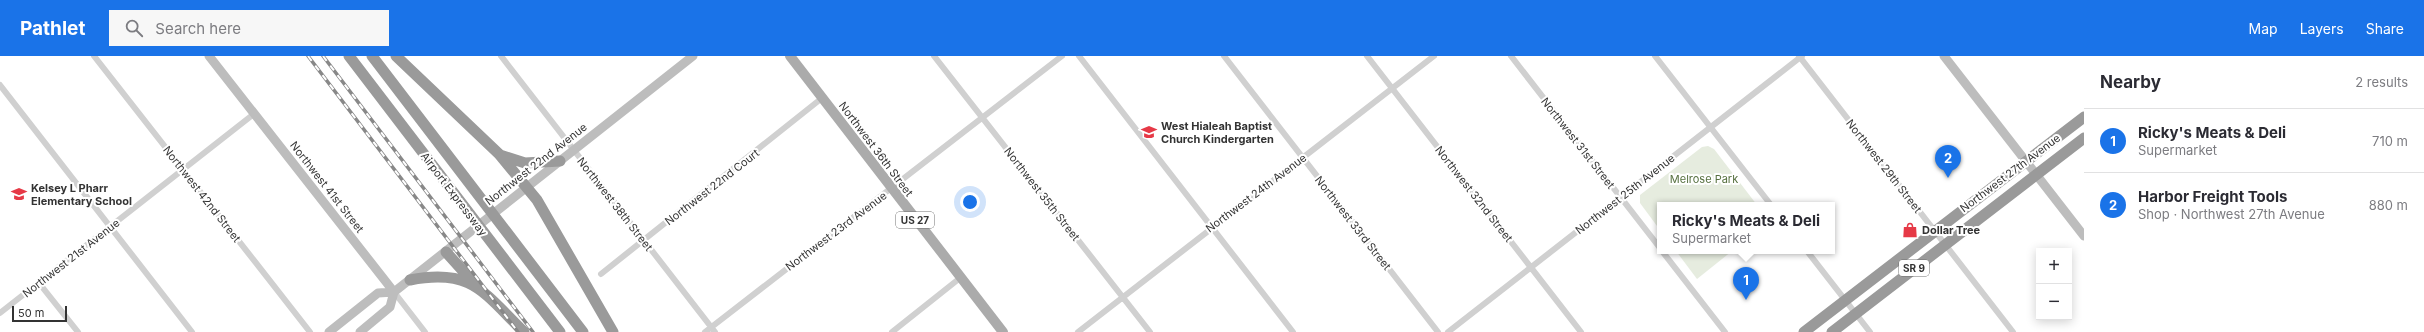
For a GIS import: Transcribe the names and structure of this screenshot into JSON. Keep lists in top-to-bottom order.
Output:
{
  "streets": {
    "highway": ["Northwest 27th Avenue", "Airport Expressway", "SR 9"],
    "main road": [
      "Northwest 36th Street",
      "Northwest 22nd Avenue",
      "Northwest 41st Street",
      "US 27"
    ],
    "street": [
      "Northwest 31st Street",
      "Northwest 29th Street",
      "Northwest 22nd Court",
      "Northwest 24th Avenue",
      "Northwest 42nd Street",
      "Northwest 35th Street",
      "Northwest 32nd Street",
      "Northwest 25th Avenue",
      "Northwest 38th Street",
      "Northwest 33rd Street",
      "Northwest 23rd Avenue",
      "Northwest 21st Avenue"
    ]
  },
  "crossings": [
    ["Northwest 31st Street", "Northwest 25th Avenue"],
    ["Northwest 36th Street", "Northwest 22nd Court"],
    ["Northwest 36th Street", "Northwest 23rd Avenue"],
    ["Northwest 22nd Avenue", "Northwest 41st Street"],
    ["Northwest 22nd Avenue", "Northwest 38th Street"],
    ["Northwest 29th Street", "Northwest 27th Avenue"],
    ["Northwest 29th Street", "Northwest 25th Avenue"],
    ["Northwest 41st Street", "Northwest 21st Avenue"],
    ["Northwest 22nd Court", "Northwest 38th Street"],
    ["Northwest 24th Avenue", "Northwest 35th Street"],
    ["Northwest 24th Avenue", "Northwest 32nd Street"],
    ["Northwest 24th Avenue", "Northwest 33rd Street"],
    ["Northwest 42nd Street", "Northwest 21st Avenue"],
    ["Northwest 35th Street", "Northwest 23rd Avenue"],
    ["Northwest 32nd Street", "Northwest 25th Avenue"],
    ["Northwest 38th Street", "Northwest 23rd Avenue"]
  ],
  "parks": ["Melrose Park"],
  "places": {
    "school or university": ["West Hialeah Baptist Church Kindergarten", "Kelsey L Pharr Elementary School"],
    "shop": ["Dollar Tree"]
  },
  "scale_bar": "50 m",
  "page": {
    "header": "Pathlet",
    "search": "Search here",
    "nav": ["Map", "Layers", "Share"],
    "heading": ["Nearby", "2 results"],
    "list": [
      {
        "mark": "1",
        "name": "Ricky's Meats & Deli",
        "note": "Supermarket",
        "value": "710 m"
      },
      {
        "mark": "2",
        "name": "Harbor Freight Tools",
        "note": "Shop · Northwest 27th Avenue",
        "value": "880 m"
      }
    ],
    "pins": ["2", "1"],
    "popup": ["Ricky's Meats & Deli", "Supermarket"],
    "map_buttons": ["+", "−"],
    "scale": "50 m"
  }
}
